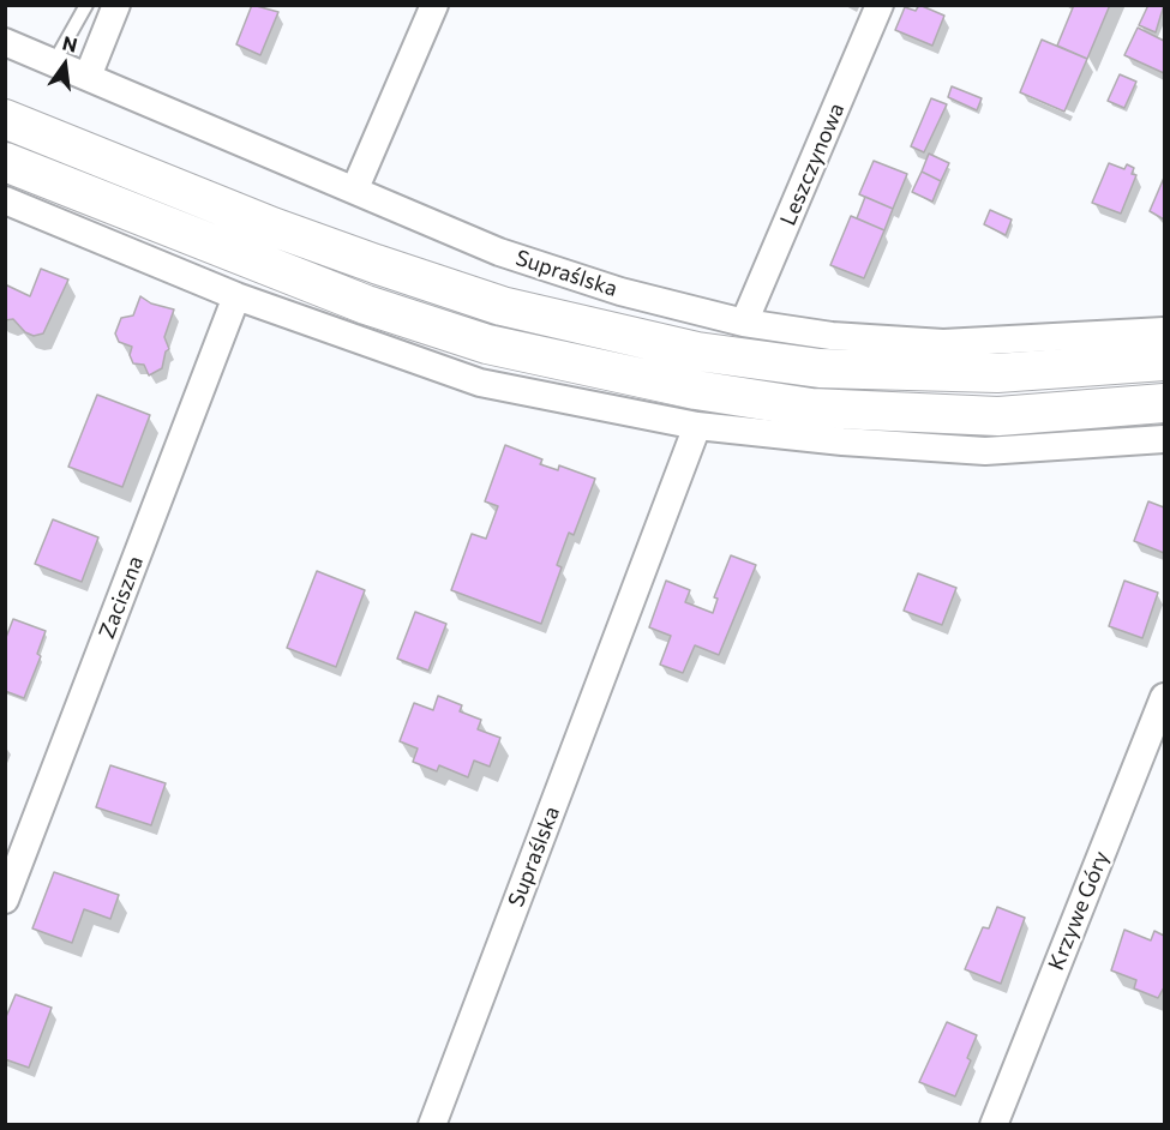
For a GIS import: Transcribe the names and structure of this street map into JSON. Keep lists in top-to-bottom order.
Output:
{
  "streets": {
    "street": [
      "Leszczynowa",
      "Supraślska",
      "Zaciszna",
      "Krzywe Góry"
    ]
  },
  "crossings": [
    ["Leszczynowa", "Supraślska"]
  ],
  "north": "top"
}
